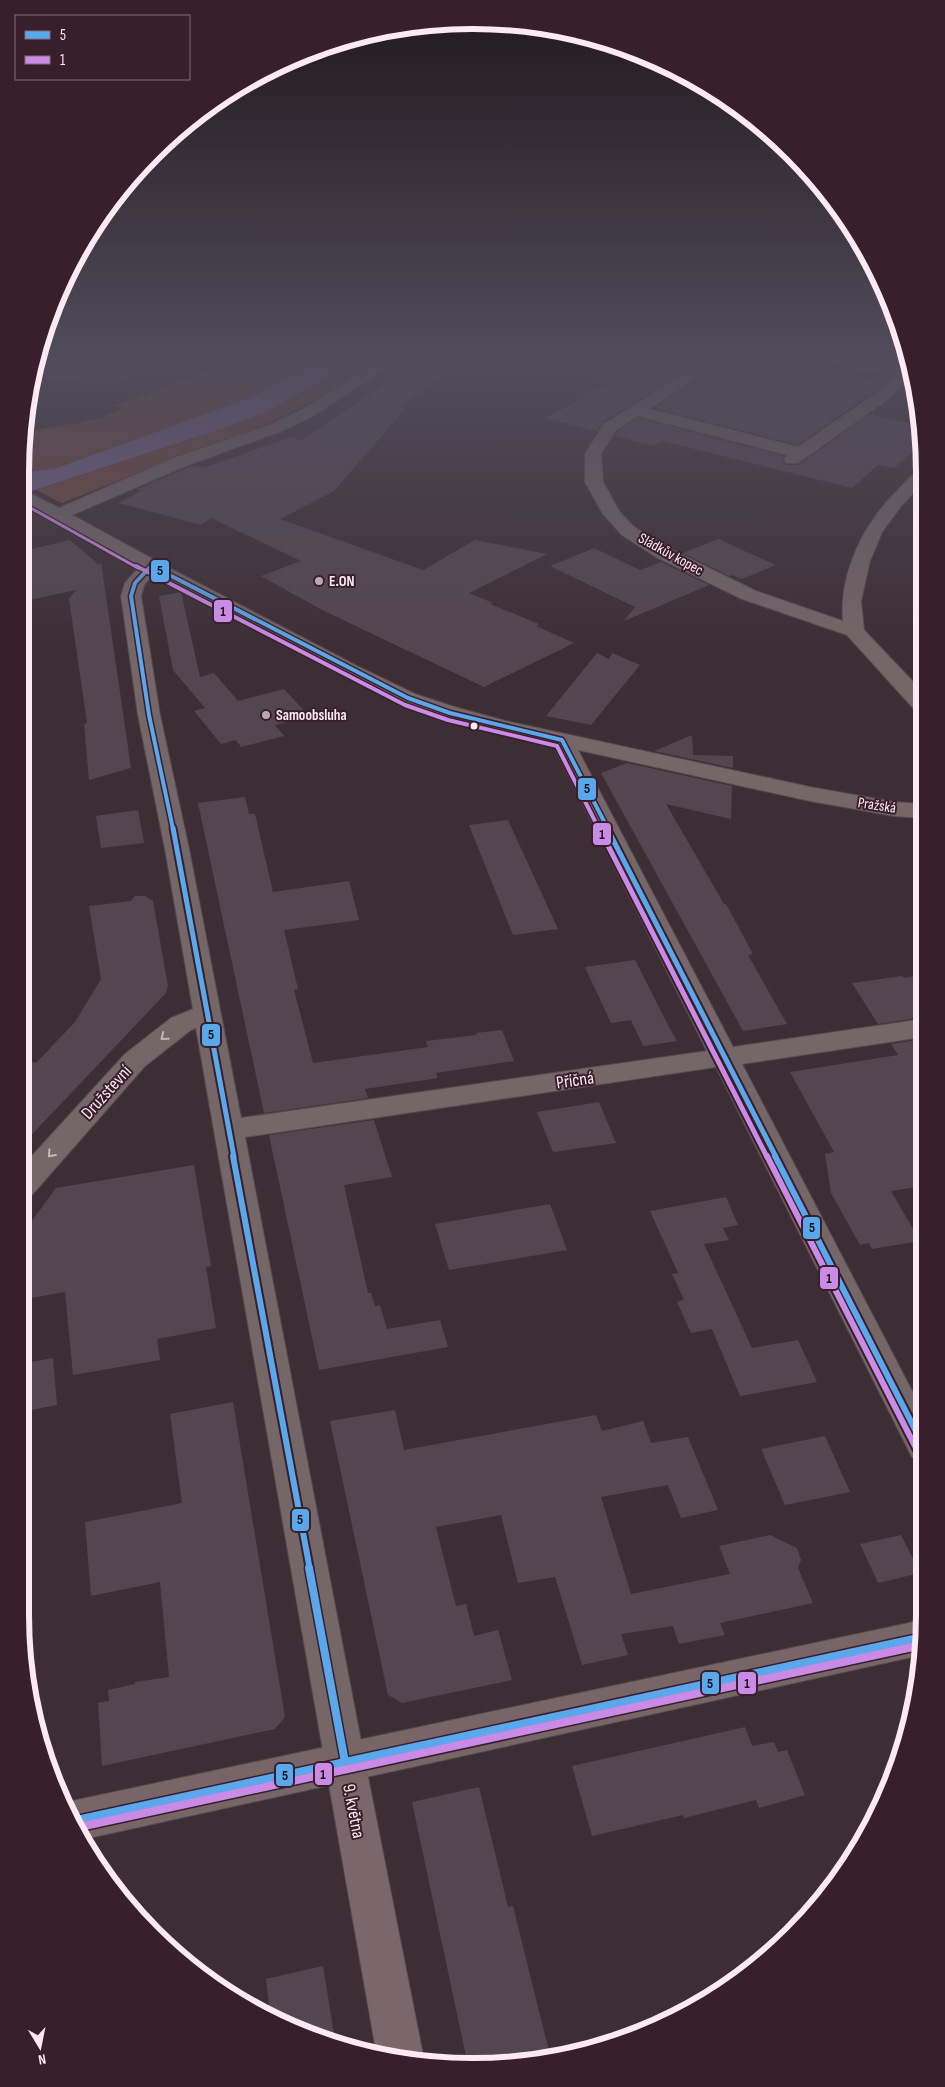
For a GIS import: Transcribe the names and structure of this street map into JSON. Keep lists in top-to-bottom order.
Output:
{
  "streets": {
    "main road": ["9. května"],
    "street": [
      "Sládkův kopec",
      "Pražská",
      "Příčná",
      "Družstevní"
    ]
  },
  "crossings": [
    ["Pražská", "9. května"],
    ["Příčná", "9. května"],
    ["Družstevní", "9. května"]
  ],
  "one_way": ["Družstevní"],
  "places": ["E.ON", "Samoobsluha"],
  "lines": ["transit line 1", "transit line 5"],
  "legend": ["5", "1"],
  "north": "bottom"
}
